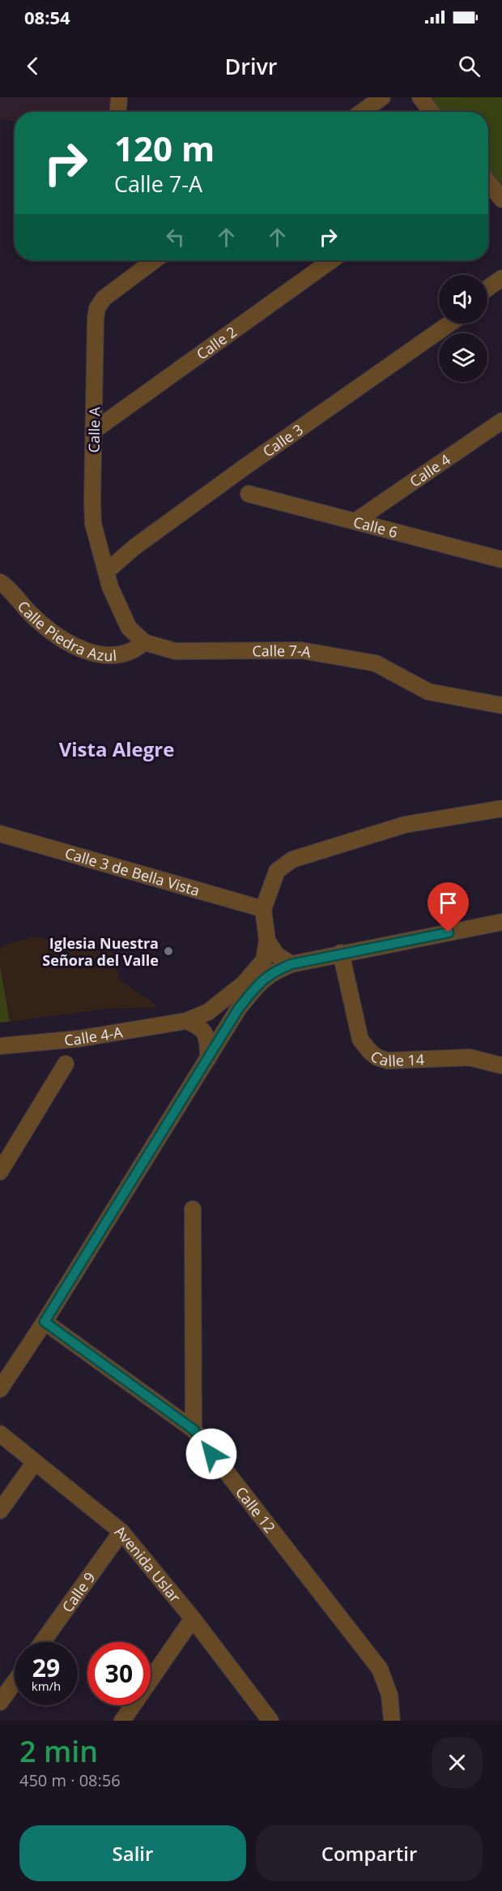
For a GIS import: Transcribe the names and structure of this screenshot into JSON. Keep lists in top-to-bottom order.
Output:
{
  "streets": {
    "street": [
      "Calle 2",
      "Calle A",
      "Calle 3",
      "Calle 4",
      "Calle 6",
      "Calle Piedra Azul",
      "Calle 7-A",
      "Calle 3 de Bella Vista",
      "Calle 4-A",
      "Calle 14",
      "Calle 12",
      "Avenida Uslar",
      "Calle 9"
    ]
  },
  "crossings": [
    ["Calle 2", "Calle A"],
    ["Calle A", "Calle 3"],
    ["Calle 4", "Calle 6"],
    ["Calle Piedra Azul", "Calle 7-A"],
    ["Avenida Uslar", "Calle 9"]
  ],
  "districts": ["Vista Alegre"],
  "places": ["Iglesia Nuestra Señora del Valle"],
  "page": {
    "status": "08:54",
    "header": "Drivr",
    "turn": ["120 m", "Calle 7-A"],
    "speed": "29 km/h",
    "limit": "30",
    "heading": ["2 min", "450 m · 08:56"],
    "buttons": ["Salir", "Compartir"]
  }
}
